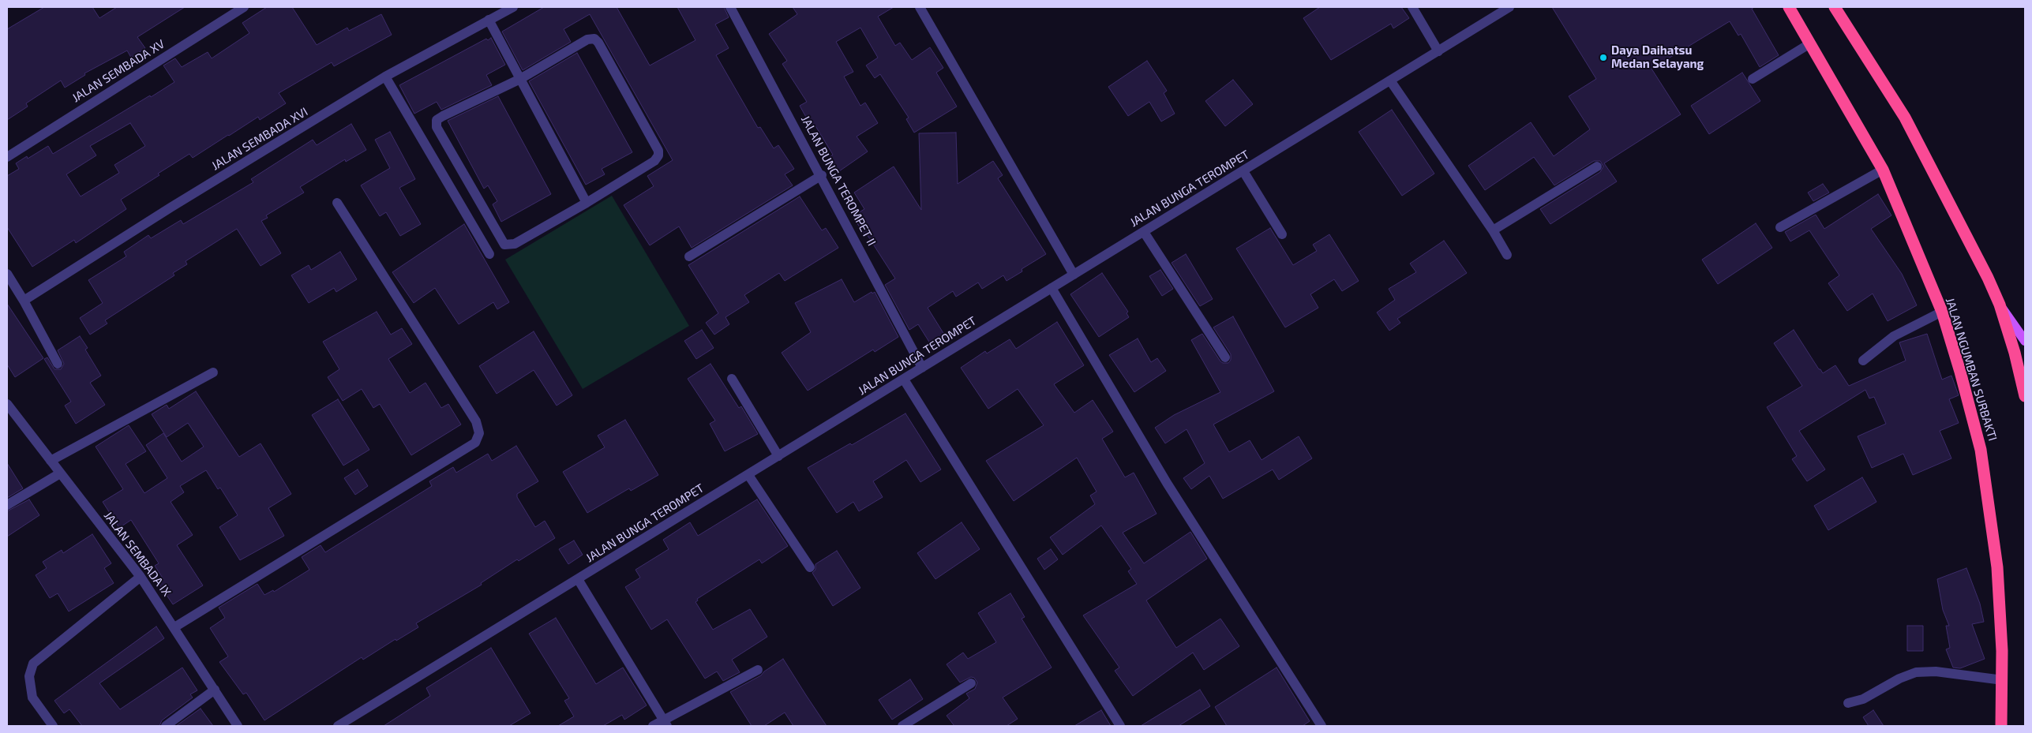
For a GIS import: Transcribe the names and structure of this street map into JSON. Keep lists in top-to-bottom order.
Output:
{
  "streets": {
    "highway": ["JALAN NGUMBAN SURBAKTI"],
    "street": [
      "JALAN SEMBADA XV",
      "JALAN SEMBADA XVI",
      "JALAN BUNGA TEROMPET II",
      "JALAN BUNGA TEROMPET",
      "JALAN SEMBADA IX"
    ]
  },
  "crossings": [
    ["JALAN BUNGA TEROMPET II", "JALAN BUNGA TEROMPET"]
  ],
  "places": ["Daya Daihatsu Medan Selayang"]
}
